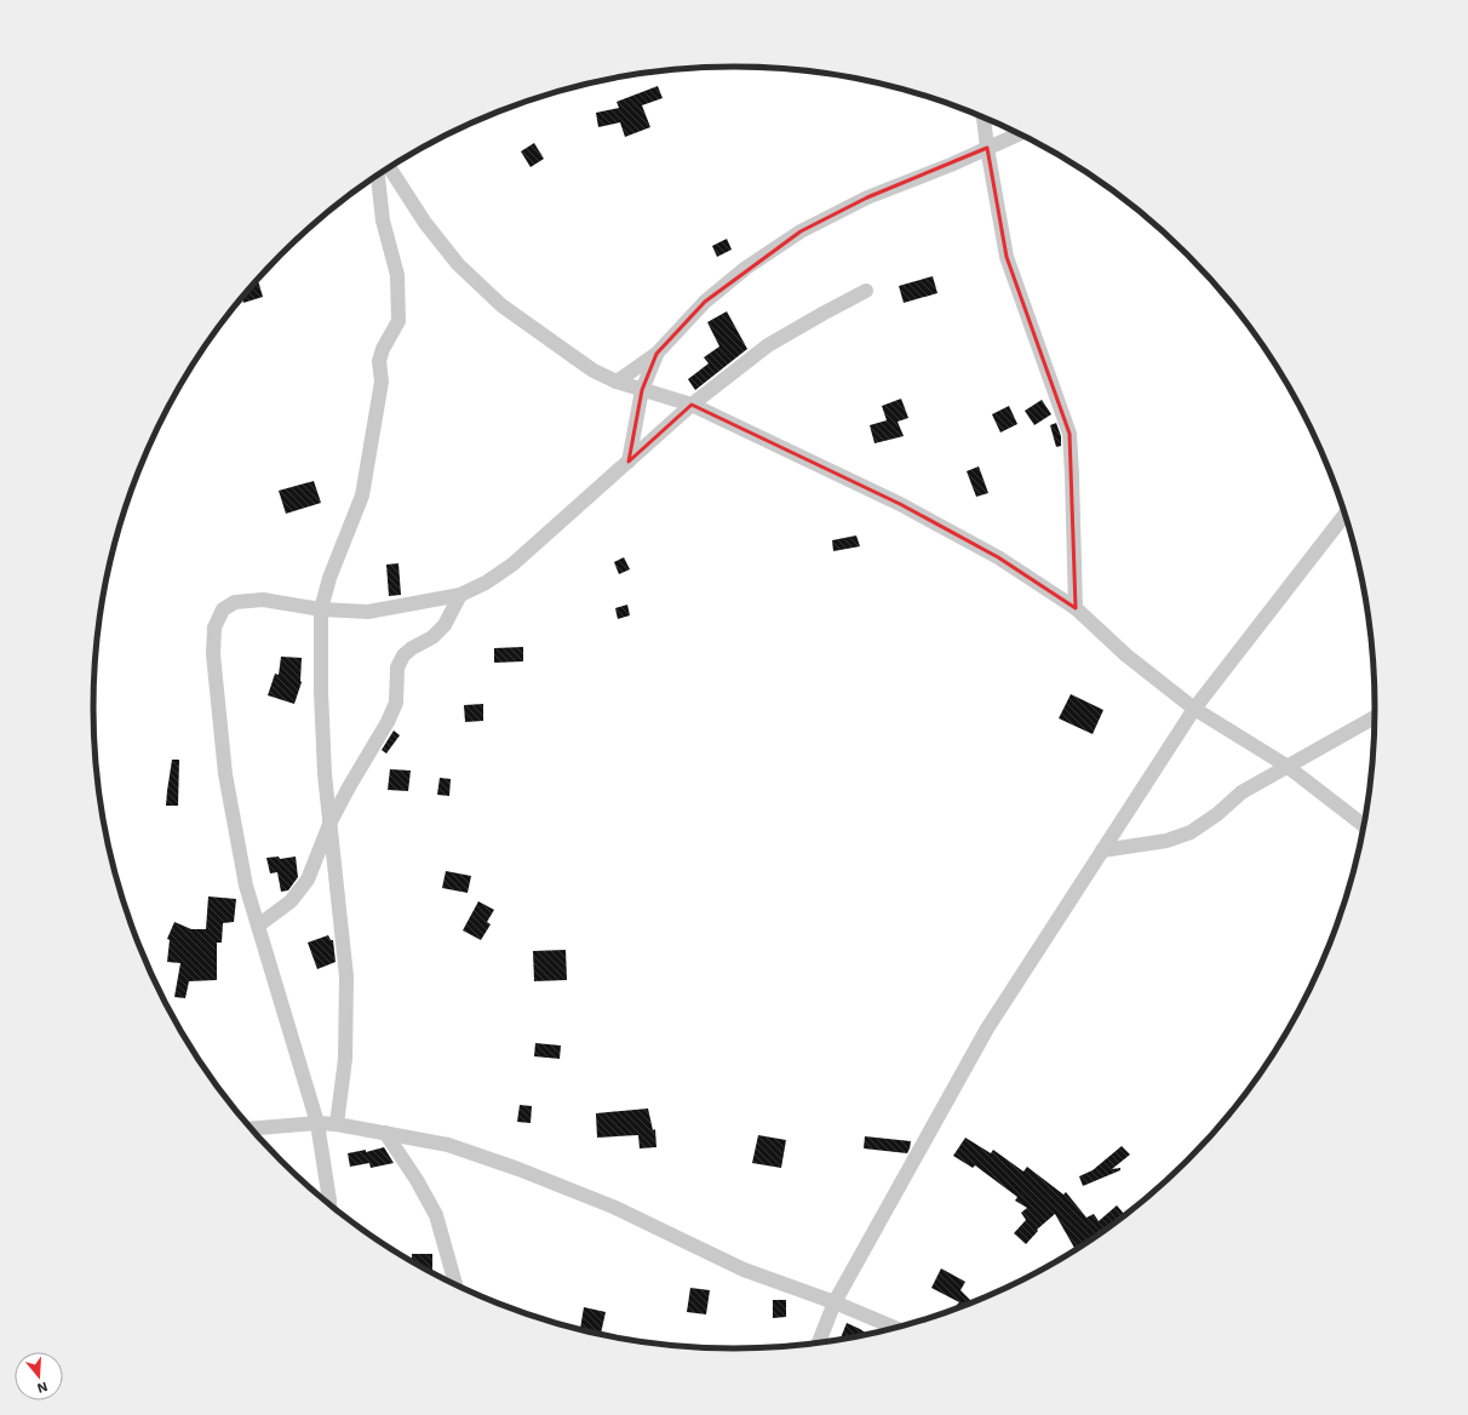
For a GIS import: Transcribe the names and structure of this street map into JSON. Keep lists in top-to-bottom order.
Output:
{
  "north": "bottom"
}
